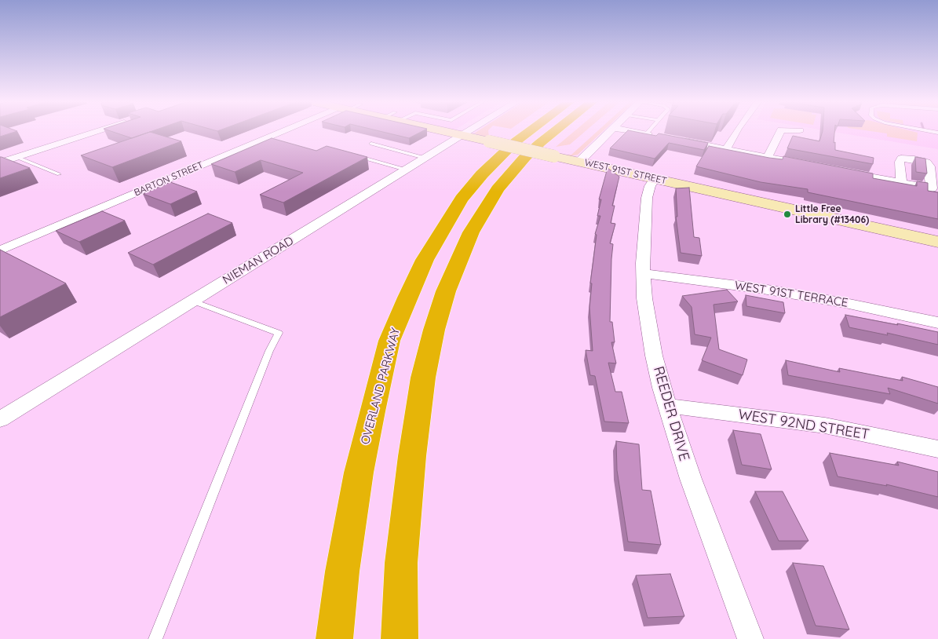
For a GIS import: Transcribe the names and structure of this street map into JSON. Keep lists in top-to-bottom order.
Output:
{
  "streets": {
    "highway": ["OVERLAND PARKWAY"],
    "street": [
      "WEST 91ST STREET",
      "BARTON STREET",
      "NIEMAN ROAD",
      "WEST 91ST TERRACE",
      "REEDER DRIVE",
      "WEST 92ND STREET"
    ]
  },
  "crossings": [
    ["WEST 91ST STREET", "NIEMAN ROAD"],
    ["WEST 91ST STREET", "OVERLAND PARKWAY"],
    ["WEST 91ST STREET", "REEDER DRIVE"],
    ["WEST 91ST TERRACE", "REEDER DRIVE"],
    ["REEDER DRIVE", "WEST 92ND STREET"]
  ],
  "places": ["Little Free Library (#13406)"]
}
